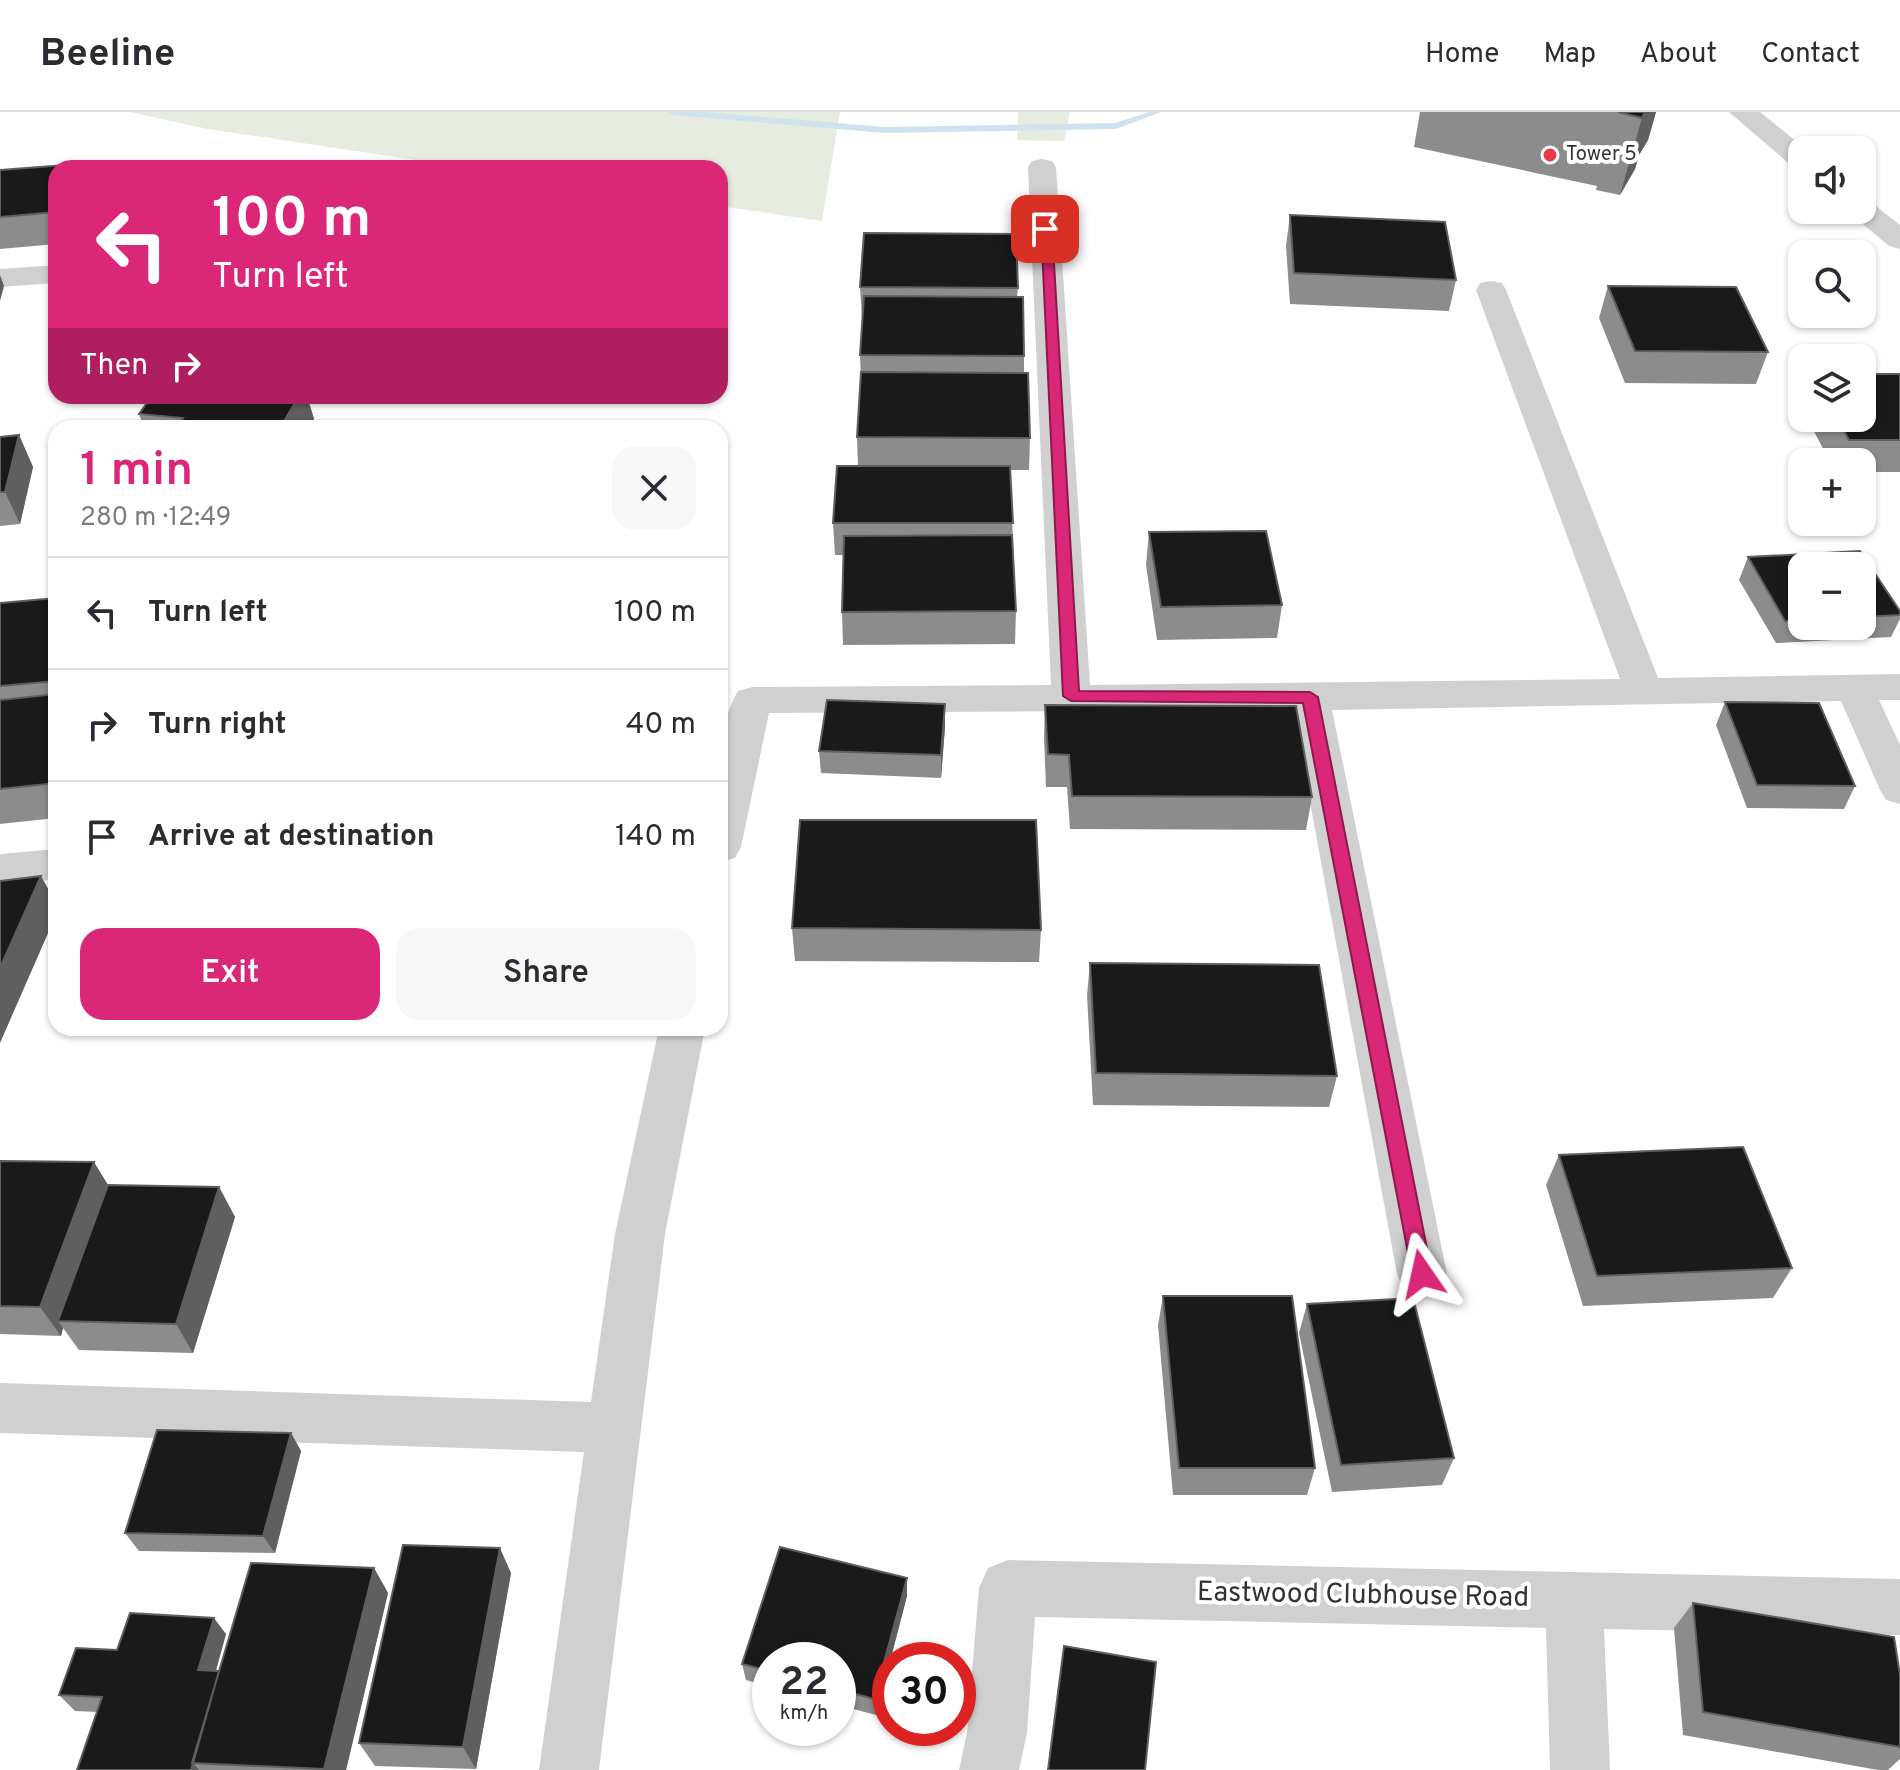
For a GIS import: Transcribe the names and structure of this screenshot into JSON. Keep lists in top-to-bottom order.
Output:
{
  "streets": {
    "street": ["Eastwood Clubhouse Road"]
  },
  "places": ["Tower 5"],
  "page": {
    "header": "Beeline",
    "nav": [
      "Home",
      "Map",
      "About",
      "Contact"
    ],
    "map_buttons": ["+", "−"],
    "turn": ["100 m", "Turn left"],
    "then": "Then",
    "heading": ["1 min", "280 m · 12:49"],
    "list": [
      {
        "name": "Turn left",
        "value": "100 m"
      },
      {
        "name": "Turn right",
        "value": "40 m"
      },
      {
        "name": "Arrive at destination",
        "value": "140 m"
      }
    ],
    "buttons": ["Exit", "Share"],
    "speed": "22 km/h",
    "limit": "30"
  }
}
